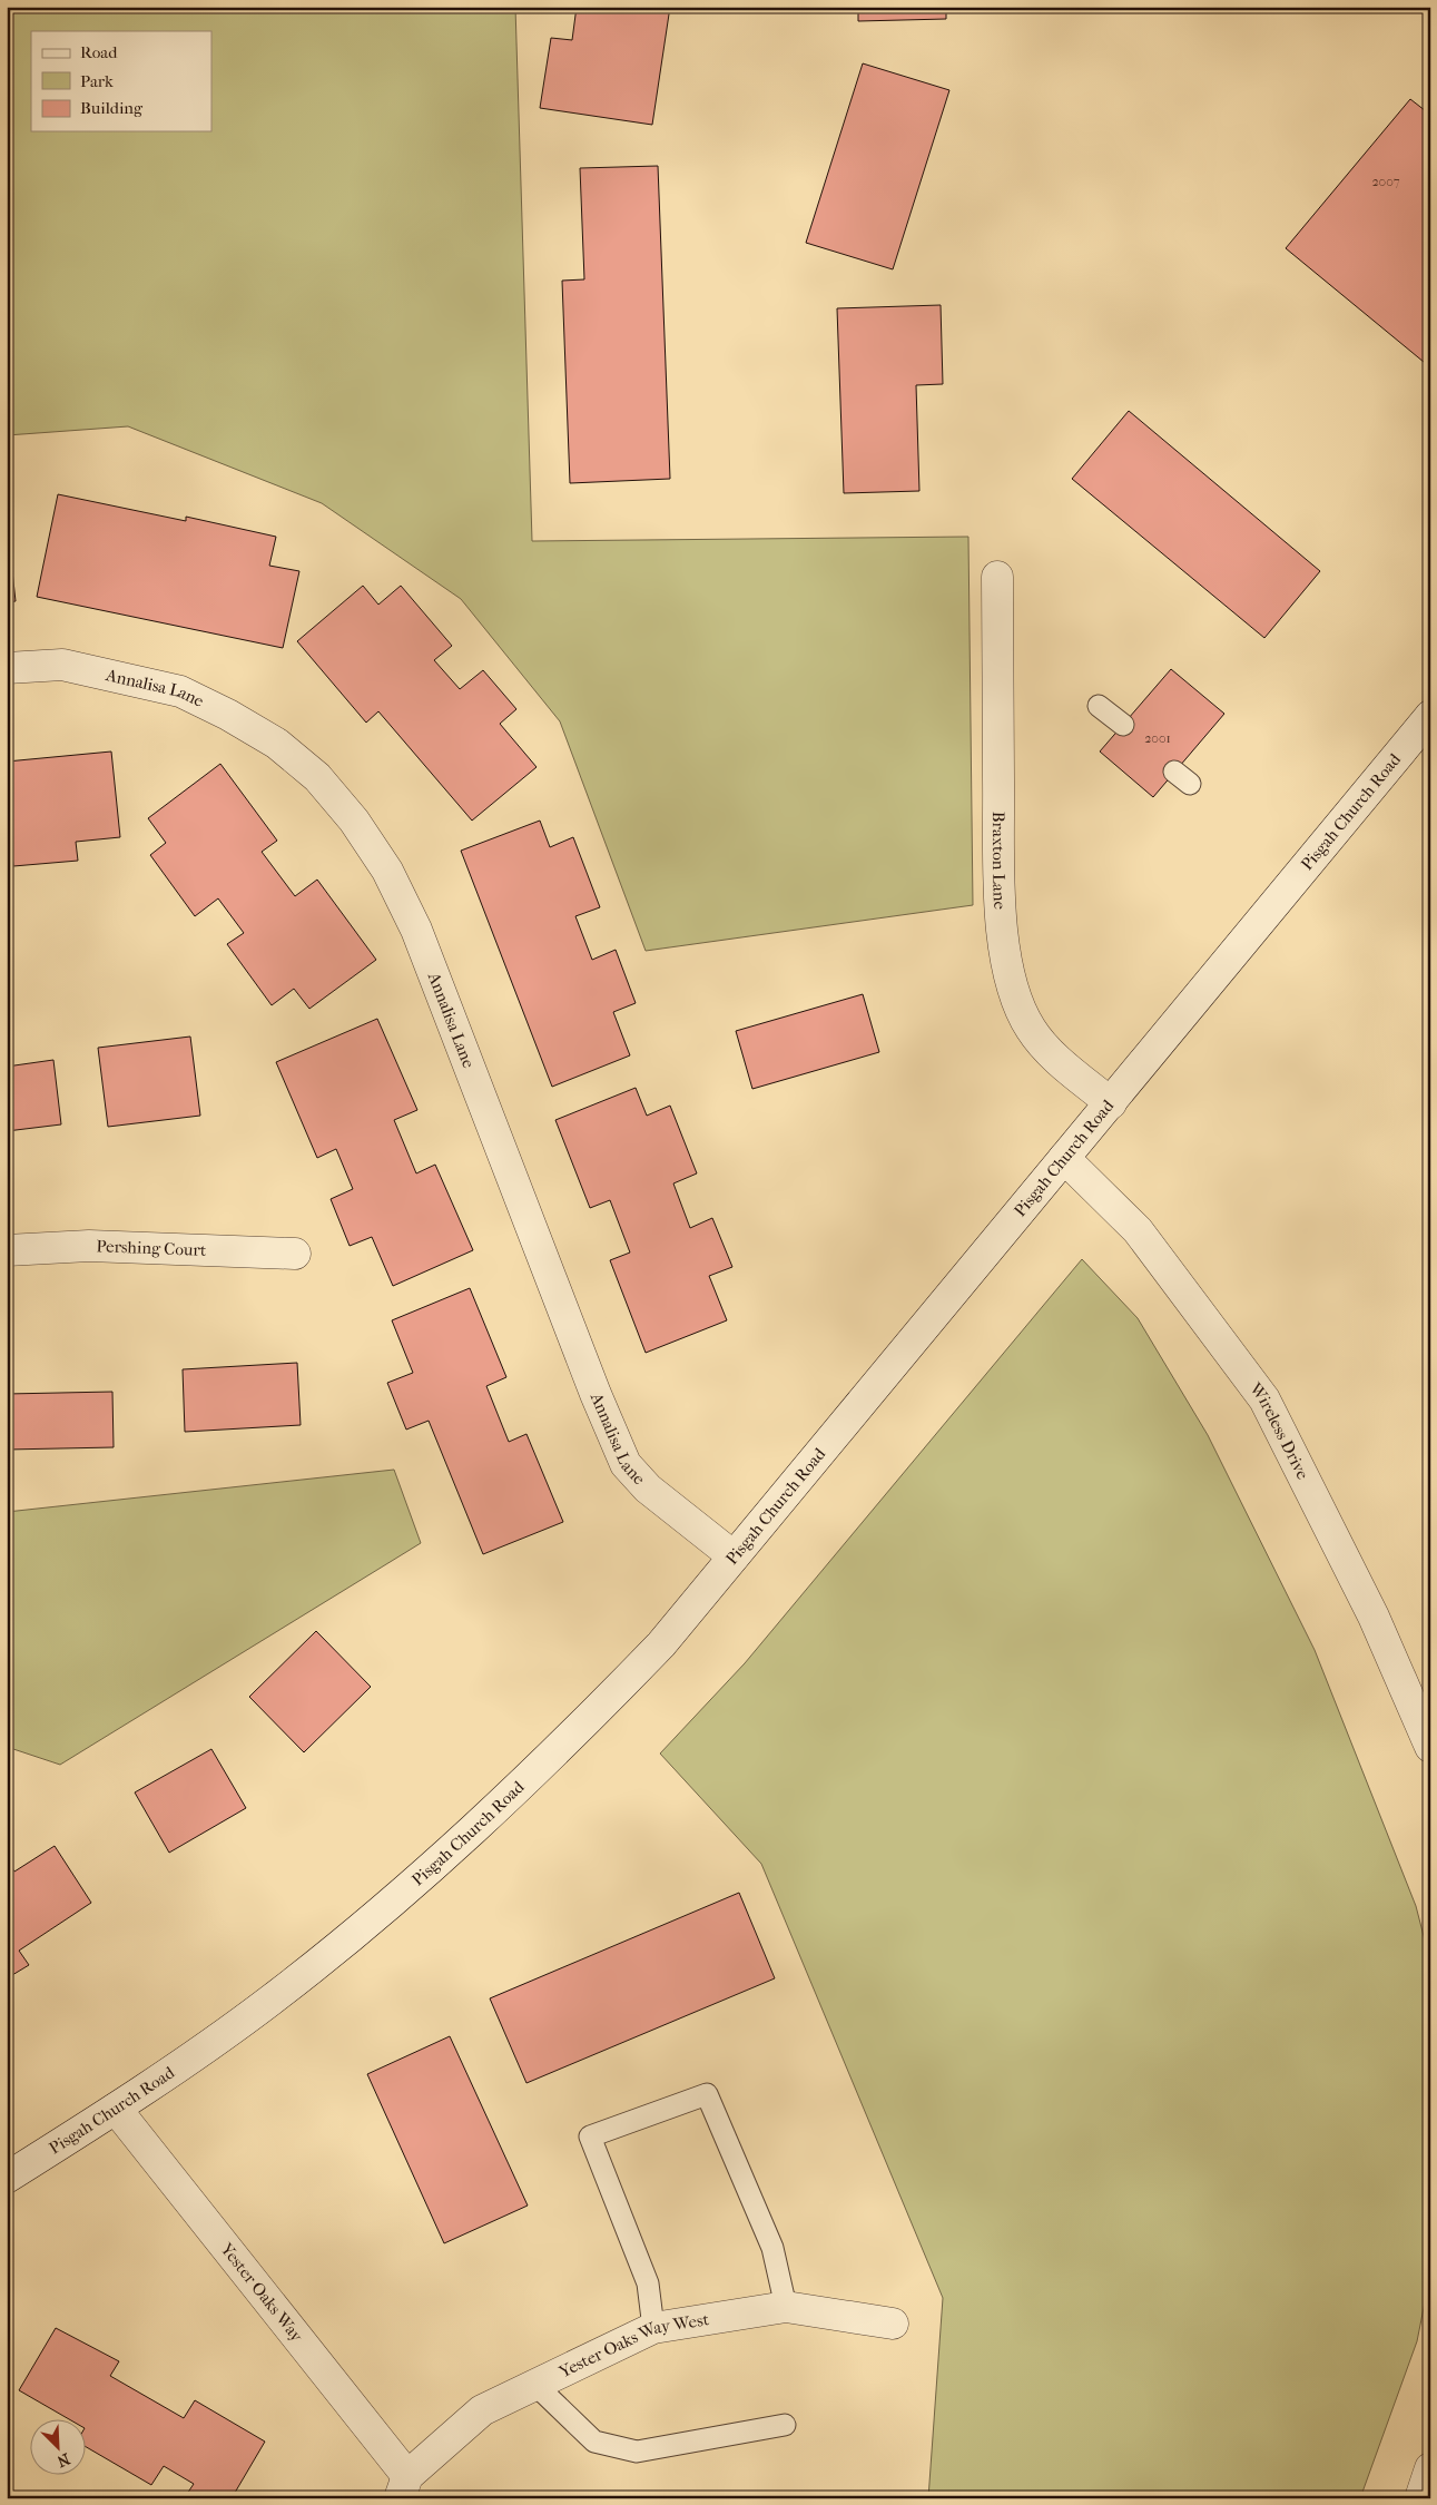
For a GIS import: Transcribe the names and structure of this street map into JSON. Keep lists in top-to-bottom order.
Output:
{
  "streets": {
    "street": [
      "Annalisa Lane",
      "Pisgah Church Road",
      "Braxton Lane",
      "Pershing Court",
      "Wireless Drive",
      "Yester Oaks Way",
      "Yester Oaks Way West"
    ]
  },
  "crossings": [
    ["Annalisa Lane", "Pisgah Church Road"],
    ["Pisgah Church Road", "Braxton Lane"],
    ["Pisgah Church Road", "Wireless Drive"],
    ["Pisgah Church Road", "Yester Oaks Way"],
    ["Yester Oaks Way", "Yester Oaks Way West"]
  ],
  "house_numbers": ["2007", "2001"],
  "legend": ["Road", "Park", "Building"],
  "north": "bottom right"
}
